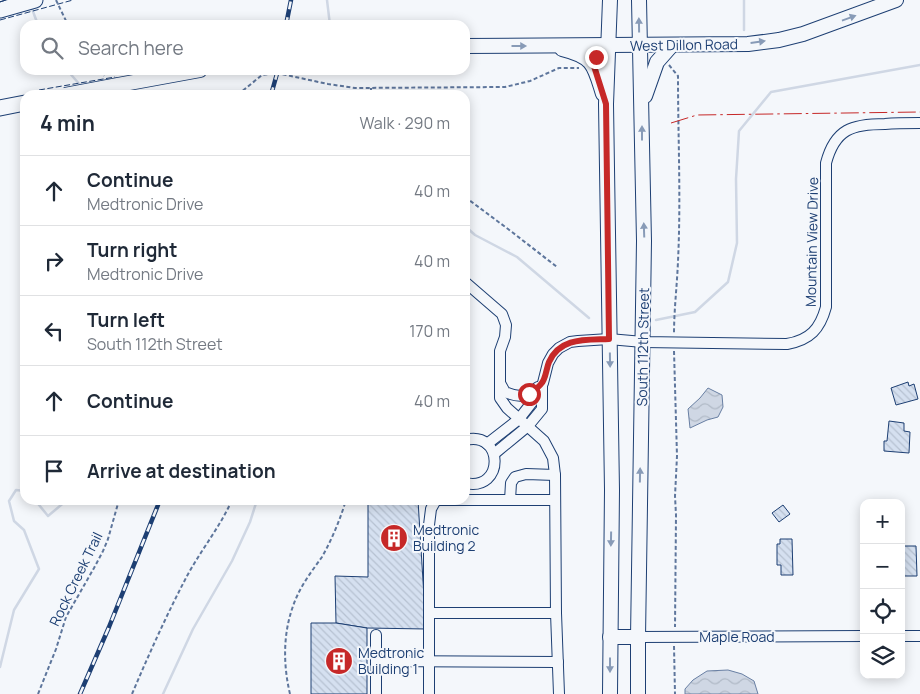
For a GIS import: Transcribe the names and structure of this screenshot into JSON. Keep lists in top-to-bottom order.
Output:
{
  "streets": {
    "main road": ["West Dillon Road", "South 112th Street", "Maple Road"],
    "street": ["Mountain View Drive"],
    "path": ["Rock Creek Trail"]
  },
  "crossings": [
    ["West Dillon Road", "South 112th Street"],
    ["Mountain View Drive", "South 112th Street"],
    ["South 112th Street", "Maple Road"]
  ],
  "one_way": ["West Dillon Road"],
  "places": {
    "building": ["Medtronic Building 2", "Medtronic Building 1"]
  },
  "page": {
    "search": "Search here",
    "heading": ["4 min", "Walk · 290 m"],
    "list": [
      ["Continue", "Medtronic Drive", "40 m"],
      ["Turn right", "Medtronic Drive", "40 m"],
      ["Turn left", "South 112th Street", "170 m"],
      ["Continue", "40 m"],
      "Arrive at destination"
    ],
    "map_buttons": ["+", "−"]
  }
}
